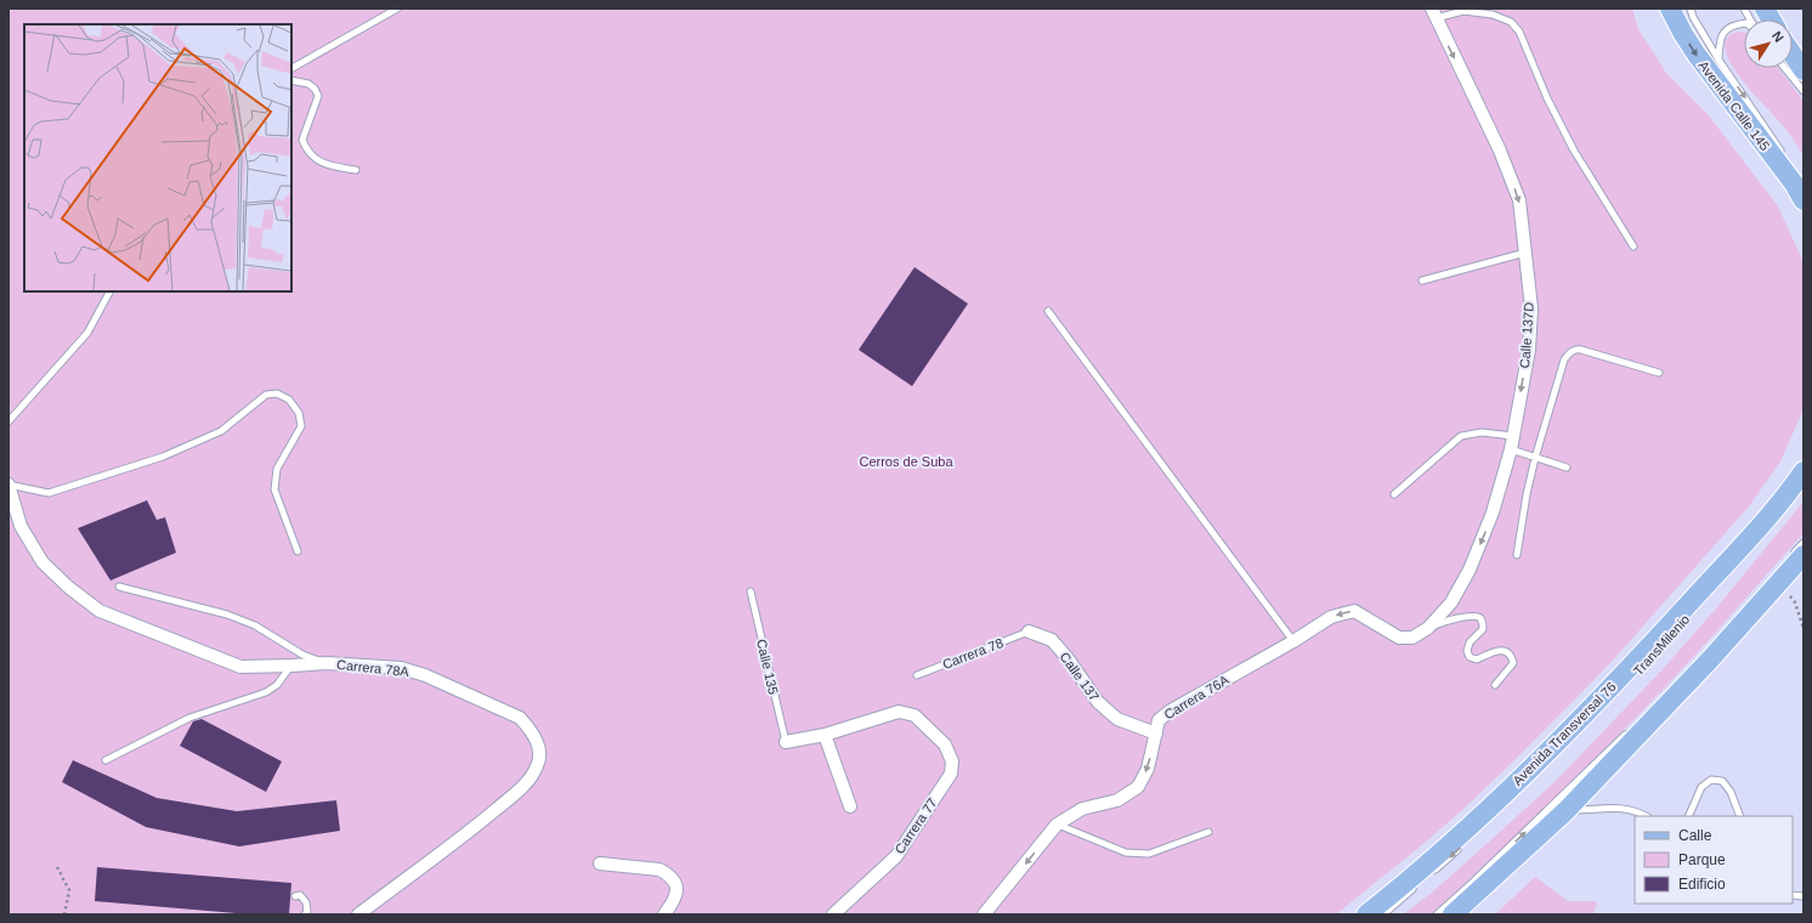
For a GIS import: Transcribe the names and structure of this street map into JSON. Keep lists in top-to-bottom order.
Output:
{
  "streets": {
    "main road": ["Avenida Calle 145", "Avenida Transversal 76"],
    "street": [
      "Calle 137D",
      "Carrera 78A",
      "Calle 137",
      "Carrera 76A",
      "Carrera 77"
    ],
    "lane": ["Carrera 78", "Calle 135"]
  },
  "crossings": [
    ["Calle 137D", "Carrera 76A"],
    ["Carrera 78", "Calle 137"],
    ["Calle 137", "Carrera 76A"]
  ],
  "one_way": ["Avenida Calle 145", "Calle 137D", "Carrera 76A"],
  "parks": ["Cerros de Suba"],
  "legend": ["Calle", "Parque", "Edificio"],
  "north": "top right"
}
